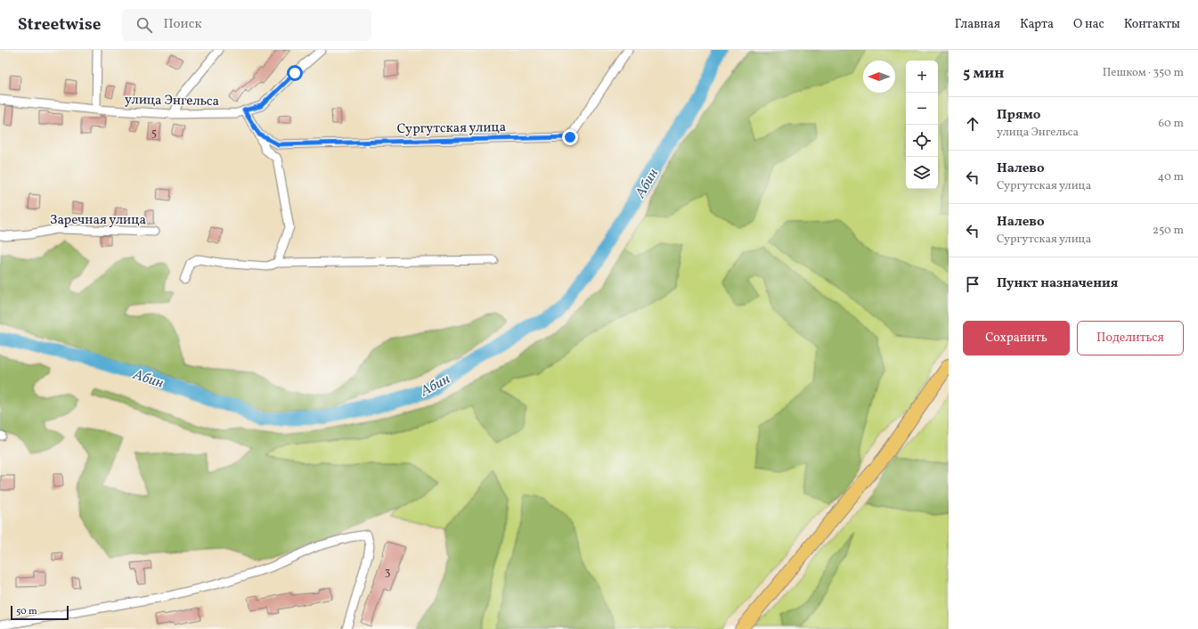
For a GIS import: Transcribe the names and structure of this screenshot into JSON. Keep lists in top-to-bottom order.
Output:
{
  "streets": {
    "street": ["улица Энгельса", "Сургутская улица", "Заречная улица"]
  },
  "water": ["Абин"],
  "house_numbers": ["5", "3"],
  "scale_bar": "50 m",
  "north": "left",
  "page": {
    "header": "Streetwise",
    "search": "Поиск",
    "nav": [
      "Главная",
      "Карта",
      "О нас",
      "Контакты"
    ],
    "heading": ["5 мин", "Пешком · 350 m"],
    "map_buttons": ["+", "−"],
    "list": [
      ["Прямо", "улица Энгельса", "60 m"],
      ["Налево", "Сургутская улица", "40 m"],
      ["Налево", "Сургутская улица", "250 m"],
      "Пункт назначения"
    ],
    "buttons": ["Сохранить", "Поделиться"],
    "scale": "50 m"
  }
}
